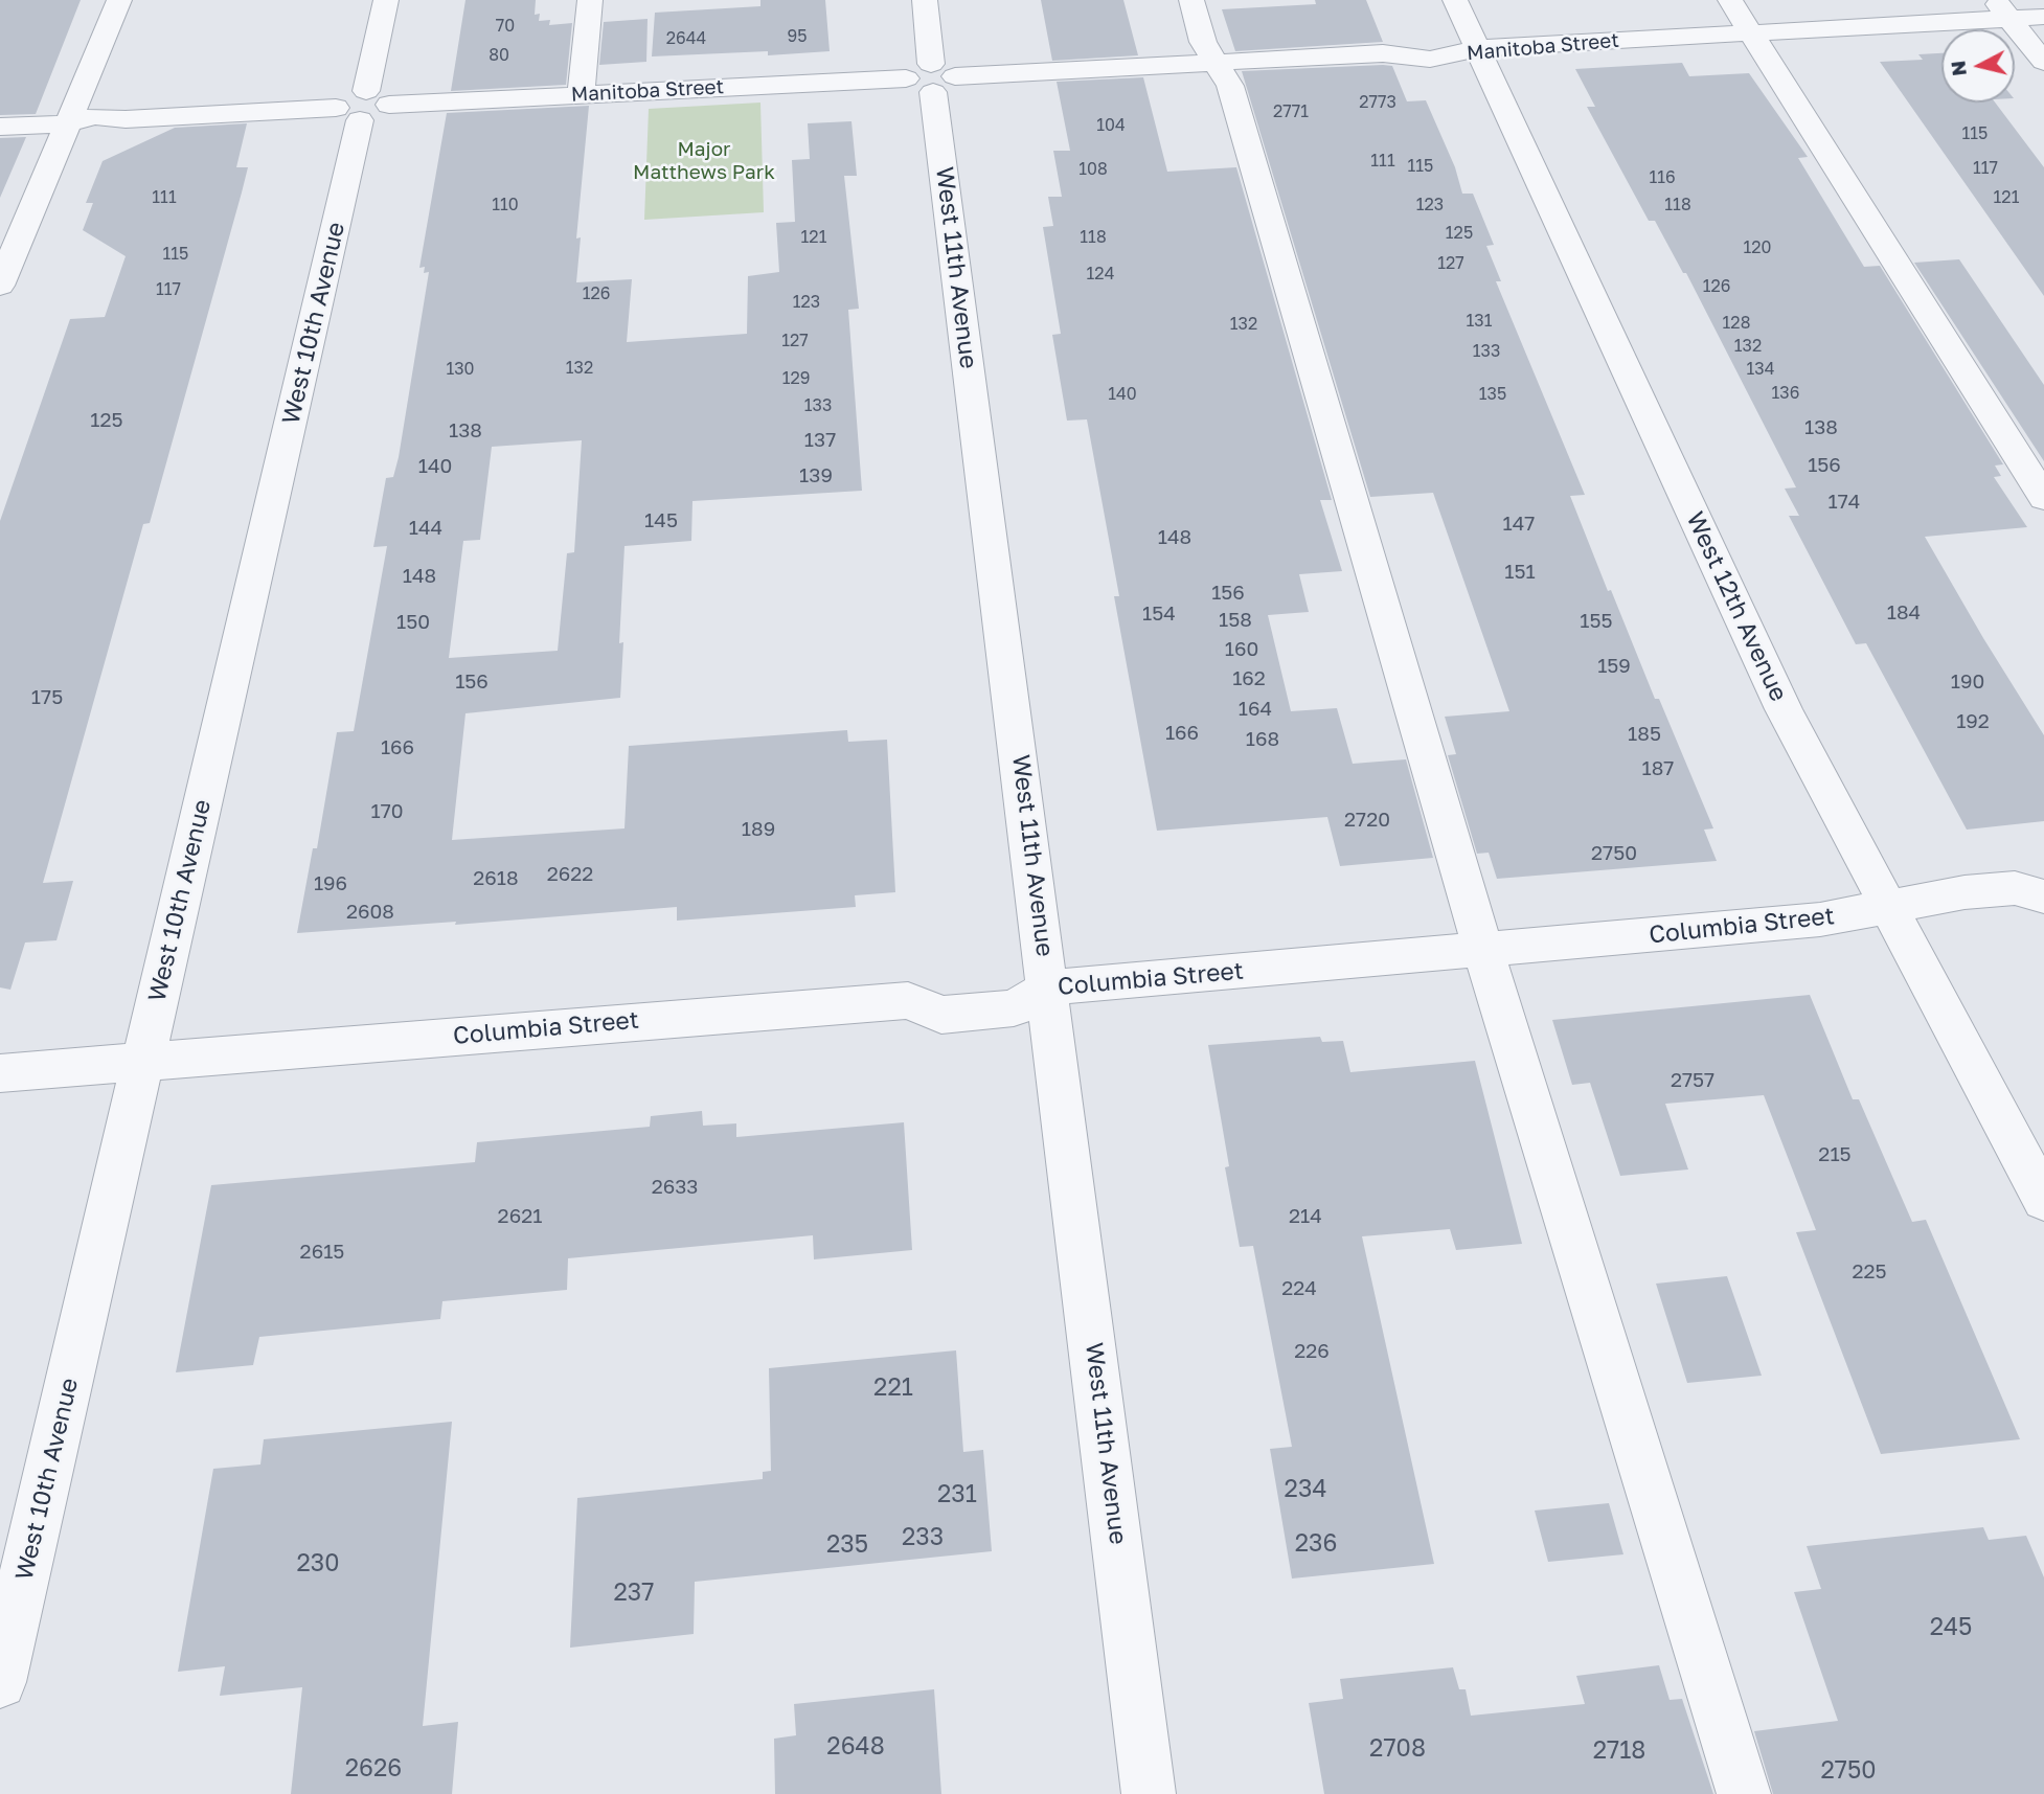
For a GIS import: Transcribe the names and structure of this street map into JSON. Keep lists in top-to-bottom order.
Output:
{
  "streets": {
    "street": [
      "Manitoba Street",
      "West 11th Avenue",
      "West 10th Avenue",
      "West 12th Avenue",
      "Columbia Street"
    ]
  },
  "crossings": [
    ["Manitoba Street", "West 11th Avenue"],
    ["Manitoba Street", "West 10th Avenue"],
    ["Manitoba Street", "West 12th Avenue"],
    ["West 11th Avenue", "Columbia Street"],
    ["West 10th Avenue", "Columbia Street"],
    ["West 12th Avenue", "Columbia Street"]
  ],
  "parks": ["Major Matthews Park"],
  "house_numbers": [
    "70",
    "95",
    "2644",
    "80",
    "2773",
    "2771",
    "104",
    "115",
    "111",
    "115",
    "117",
    "108",
    "116",
    "111",
    "121",
    "110",
    "123",
    "118",
    "125",
    "121",
    "118",
    "120",
    "115",
    "127",
    "124",
    "126",
    "117",
    "126",
    "123",
    "131",
    "128",
    "132",
    "127",
    "132",
    "133",
    "132",
    "130",
    "134",
    "129",
    "136",
    "140",
    "135",
    "133",
    "125",
    "138",
    "138",
    "137",
    "156",
    "140",
    "139",
    "174",
    "145",
    "147",
    "144",
    "148",
    "151",
    "148",
    "156",
    "184",
    "154",
    "158",
    "155",
    "150",
    "160",
    "159",
    "162",
    "156",
    "190",
    "175",
    "164",
    "192",
    "166",
    "185",
    "168",
    "166",
    "187",
    "170",
    "2720",
    "189",
    "2750",
    "2622",
    "2618",
    "196",
    "2608",
    "2757",
    "215",
    "2633",
    "2621",
    "214",
    "2615",
    "225",
    "224",
    "226",
    "221",
    "234",
    "231",
    "233",
    "236",
    "235",
    "230",
    "237",
    "245",
    "2648",
    "2708",
    "2718",
    "2626",
    "2750"
  ],
  "north": "left"
}
